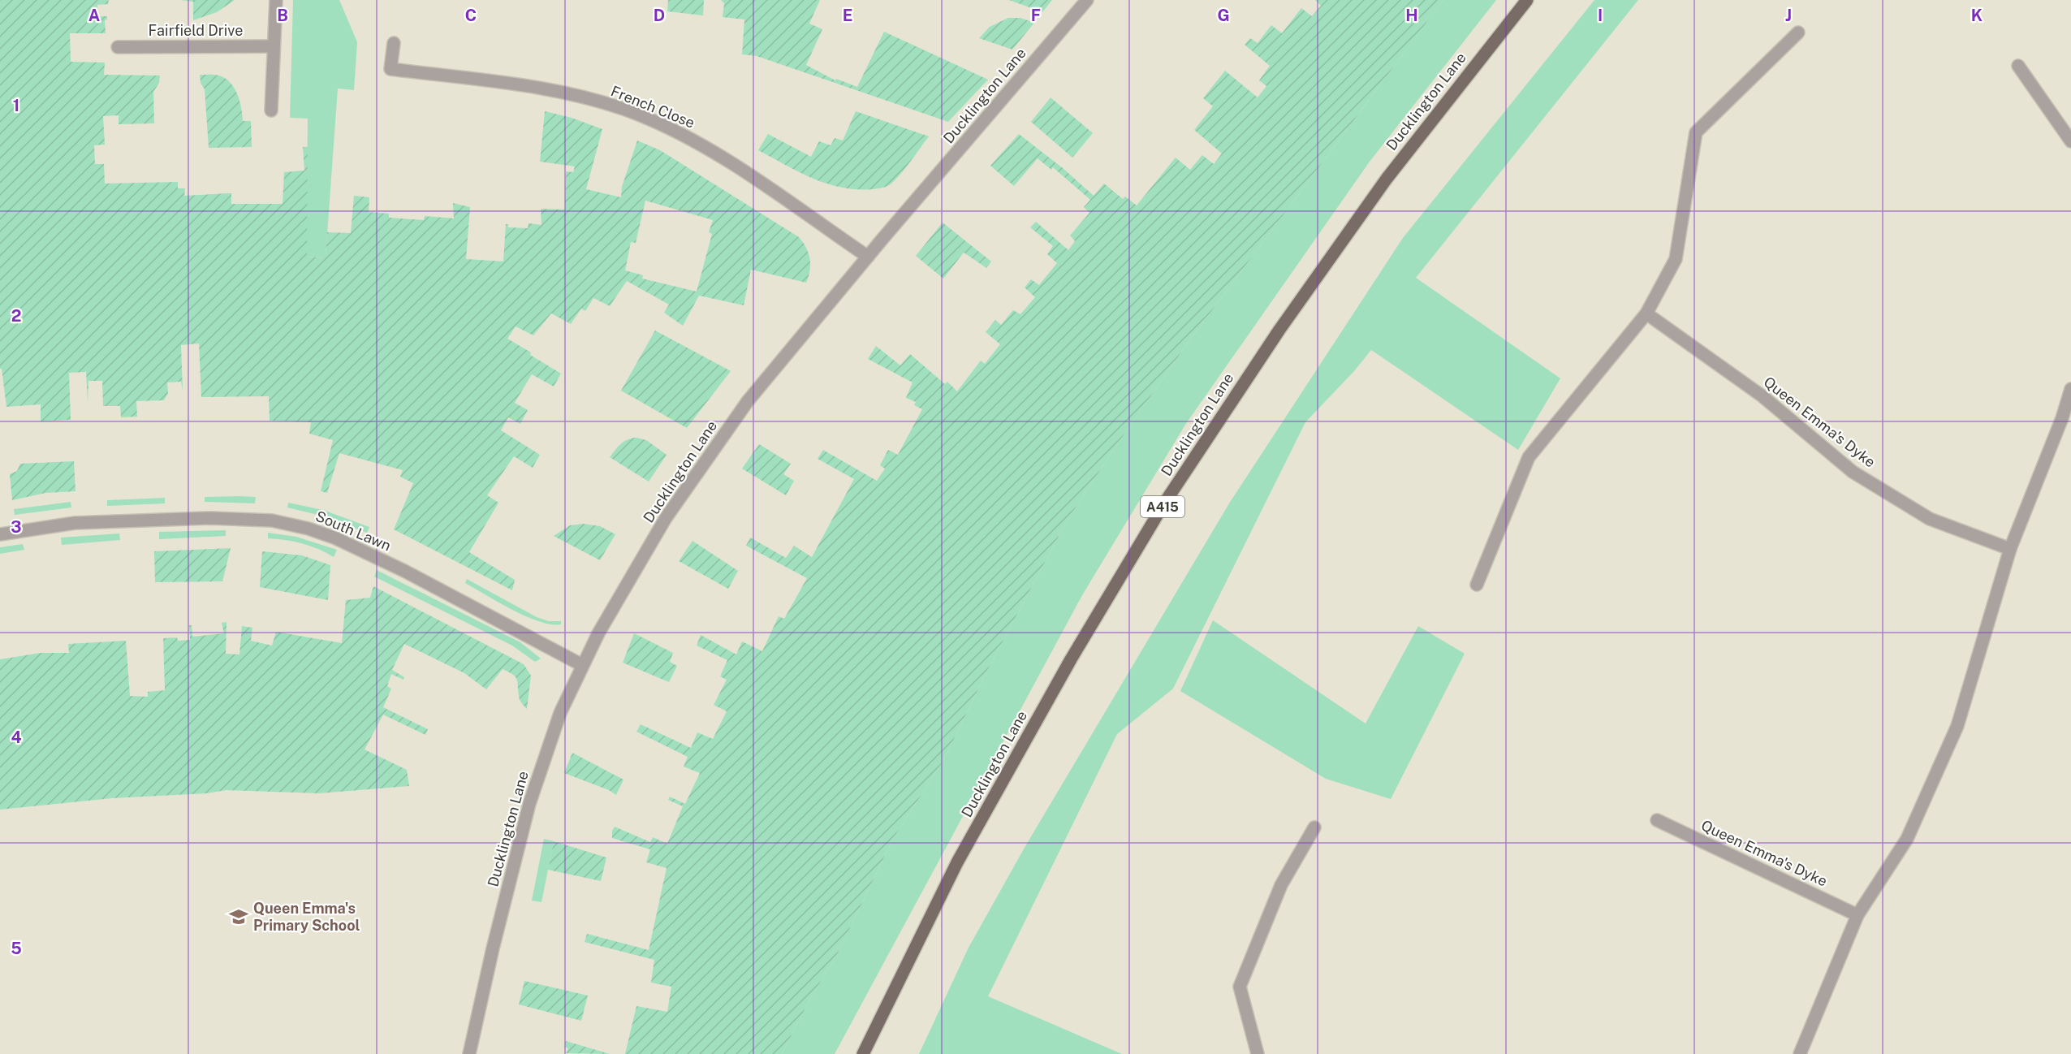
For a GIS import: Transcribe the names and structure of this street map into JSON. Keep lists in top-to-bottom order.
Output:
{
  "streets": {
    "main road": ["Ducklington Lane", "A415"],
    "street": [
      "Fairfield Drive",
      "French Close",
      "Queen Emma's Dyke",
      "South Lawn"
    ]
  },
  "crossings": [
    ["Ducklington Lane", "French Close"],
    ["Ducklington Lane", "South Lawn"]
  ],
  "places": {
    "school or university": ["Queen Emma's Primary School"]
  },
  "grid": {
    "columns": [
      "A",
      "B",
      "C",
      "D",
      "E",
      "F",
      "G",
      "H",
      "I",
      "J",
      "K"
    ],
    "rows": [
      "1",
      "2",
      "3",
      "4",
      "5"
    ]
  }
}
